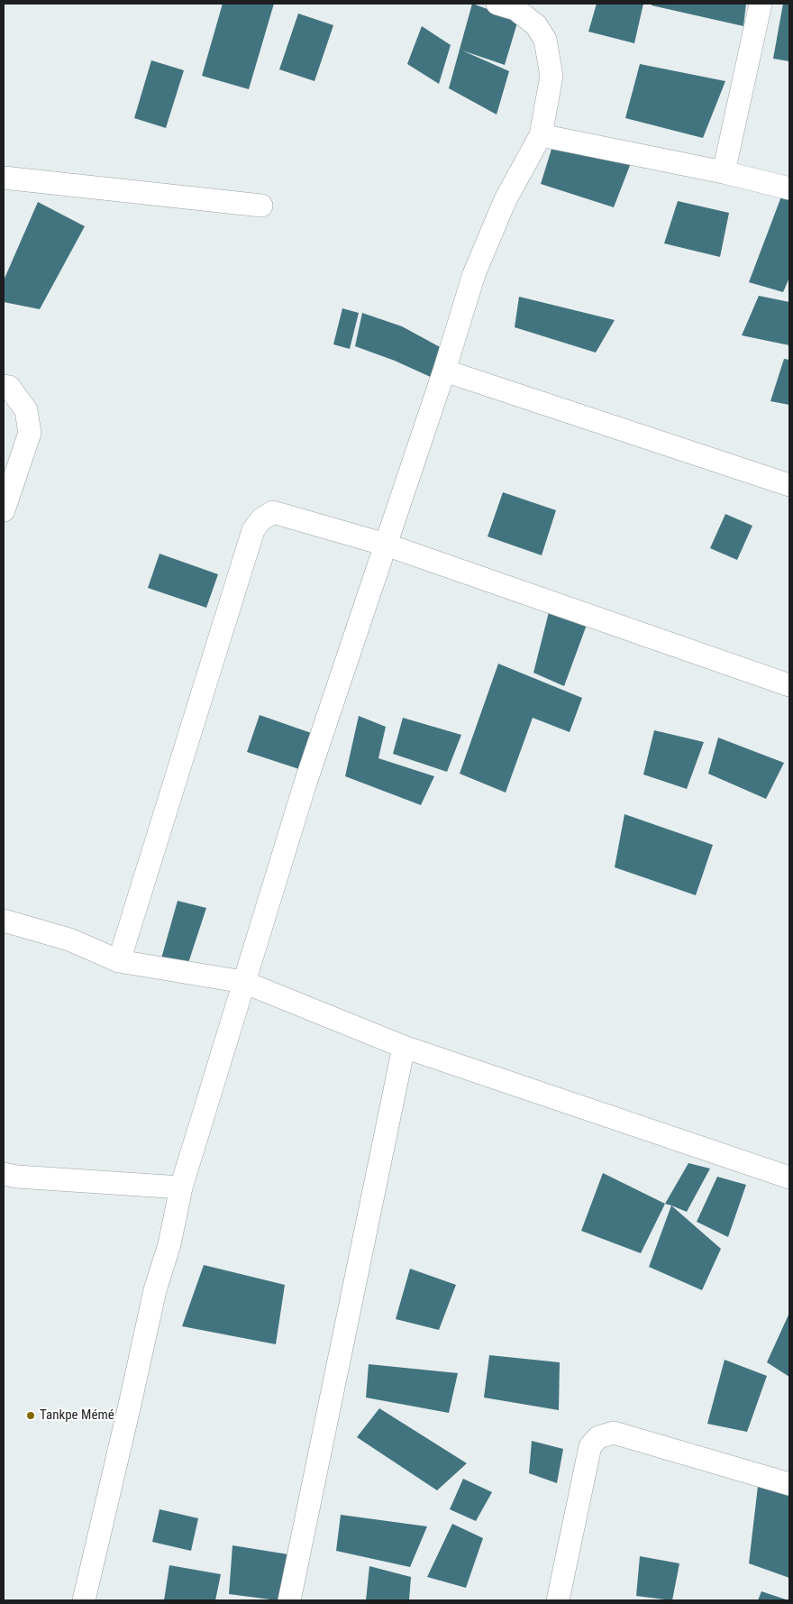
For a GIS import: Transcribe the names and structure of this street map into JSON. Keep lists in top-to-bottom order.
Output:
{
  "places": ["Tankpe Mémé"]
}
